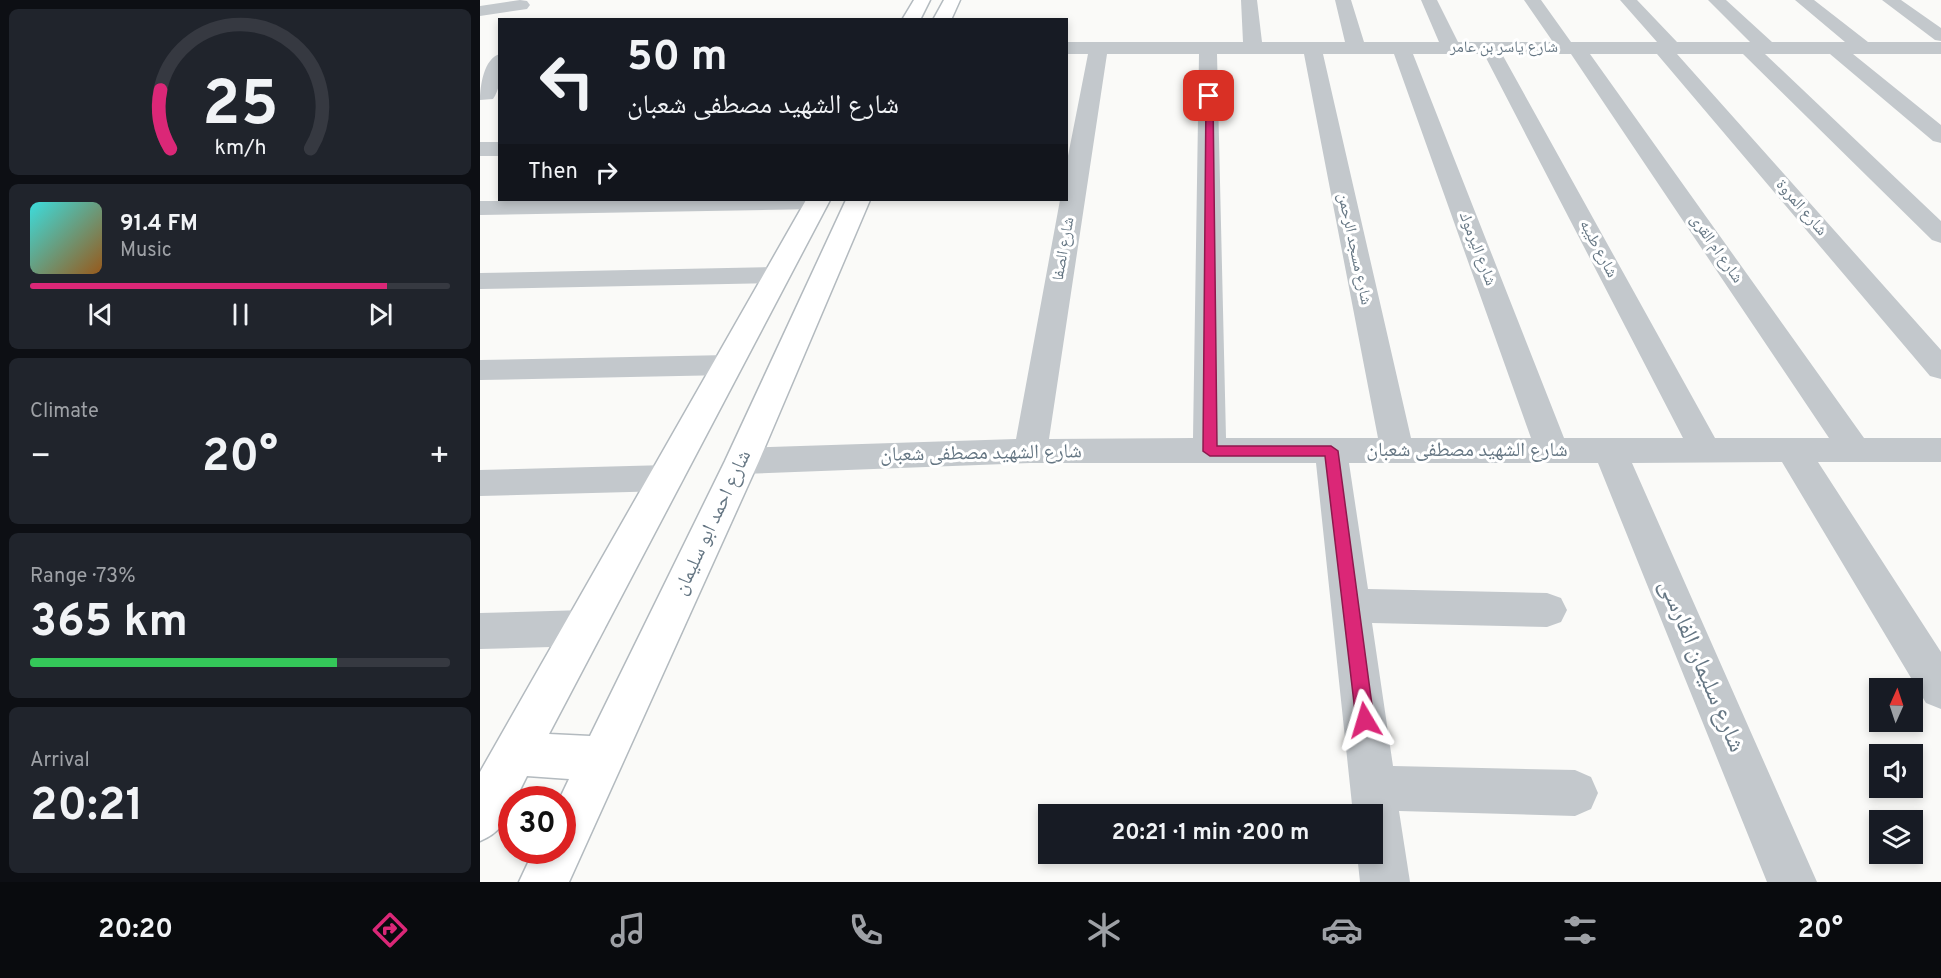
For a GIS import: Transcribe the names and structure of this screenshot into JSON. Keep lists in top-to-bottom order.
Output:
{
  "streets": {
    "main road": ["شارع احمد ابو سليمان"],
    "street": [
      "شارع ياسر بن عامر",
      "شارع المروة",
      "شارع الصفا",
      "شارع مسجد الرحمن",
      "شارع اليرموك",
      "شارع طيبه",
      "شارع ام القرى",
      "شارع الشهيد مصطفى شعبان",
      "شارع سليمان الفارسى"
    ]
  },
  "crossings": [
    ["شارع ياسر بن عامر", "شارع المروة"],
    ["شارع ياسر بن عامر", "شارع الصفا"],
    ["شارع ياسر بن عامر", "شارع مسجد الرحمن"],
    ["شارع ياسر بن عامر", "شارع اليرموك"],
    ["شارع ياسر بن عامر", "شارع طيبه"],
    ["شارع ياسر بن عامر", "شارع ام القرى"],
    ["شارع الصفا", "شارع الشهيد مصطفى شعبان"],
    ["شارع مسجد الرحمن", "شارع الشهيد مصطفى شعبان"],
    ["شارع اليرموك", "شارع الشهيد مصطفى شعبان"],
    ["شارع طيبه", "شارع الشهيد مصطفى شعبان"],
    ["شارع ام القرى", "شارع الشهيد مصطفى شعبان"],
    ["شارع الشهيد مصطفى شعبان", "شارع احمد ابو سليمان"],
    ["شارع الشهيد مصطفى شعبان", "شارع سليمان الفارسى"]
  ],
  "north": "top",
  "page": {
    "turn": ["50 m", "شارع الشهيد مصطفى شعبان"],
    "then": "Then",
    "song": ["91.4 FM", "Music"],
    "tile": [
      "Climate",
      ["Range · 73%", "365 km"],
      ["Arrival", "20:21"]
    ],
    "heat": ["−", "20°", "+"],
    "limit": "30",
    "trip": "20:21 · 1 min · 200 m",
    "tabs": ["20:20", "20°"],
    "gauge": ["25", "km/h"]
  }
}
